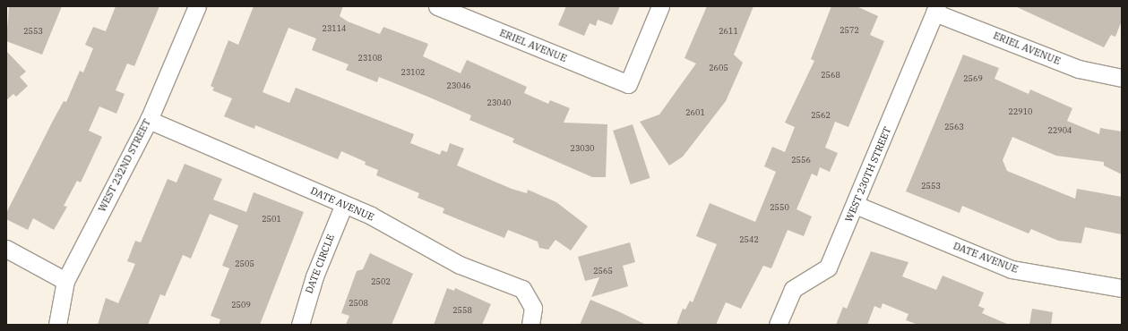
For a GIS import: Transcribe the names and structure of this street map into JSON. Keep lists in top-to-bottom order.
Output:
{
  "streets": {
    "street": [
      "ERIEL AVENUE",
      "WEST 232ND STREET",
      "WEST 230TH STREET",
      "DATE AVENUE",
      "DATE CIRCLE"
    ]
  },
  "crossings": [
    ["ERIEL AVENUE", "WEST 230TH STREET"],
    ["WEST 232ND STREET", "DATE AVENUE"],
    ["WEST 230TH STREET", "DATE AVENUE"],
    ["DATE AVENUE", "DATE CIRCLE"]
  ],
  "house_numbers": [
    "23114",
    "2572",
    "2553",
    "2611",
    "23108",
    "2605",
    "23102",
    "2568",
    "2569",
    "23046",
    "23040",
    "22910",
    "2601",
    "2562",
    "2563",
    "22904",
    "23030",
    "2556",
    "2553",
    "2550",
    "2501",
    "2542",
    "2505",
    "2565",
    "2502",
    "2508",
    "2509",
    "2558"
  ]
}
